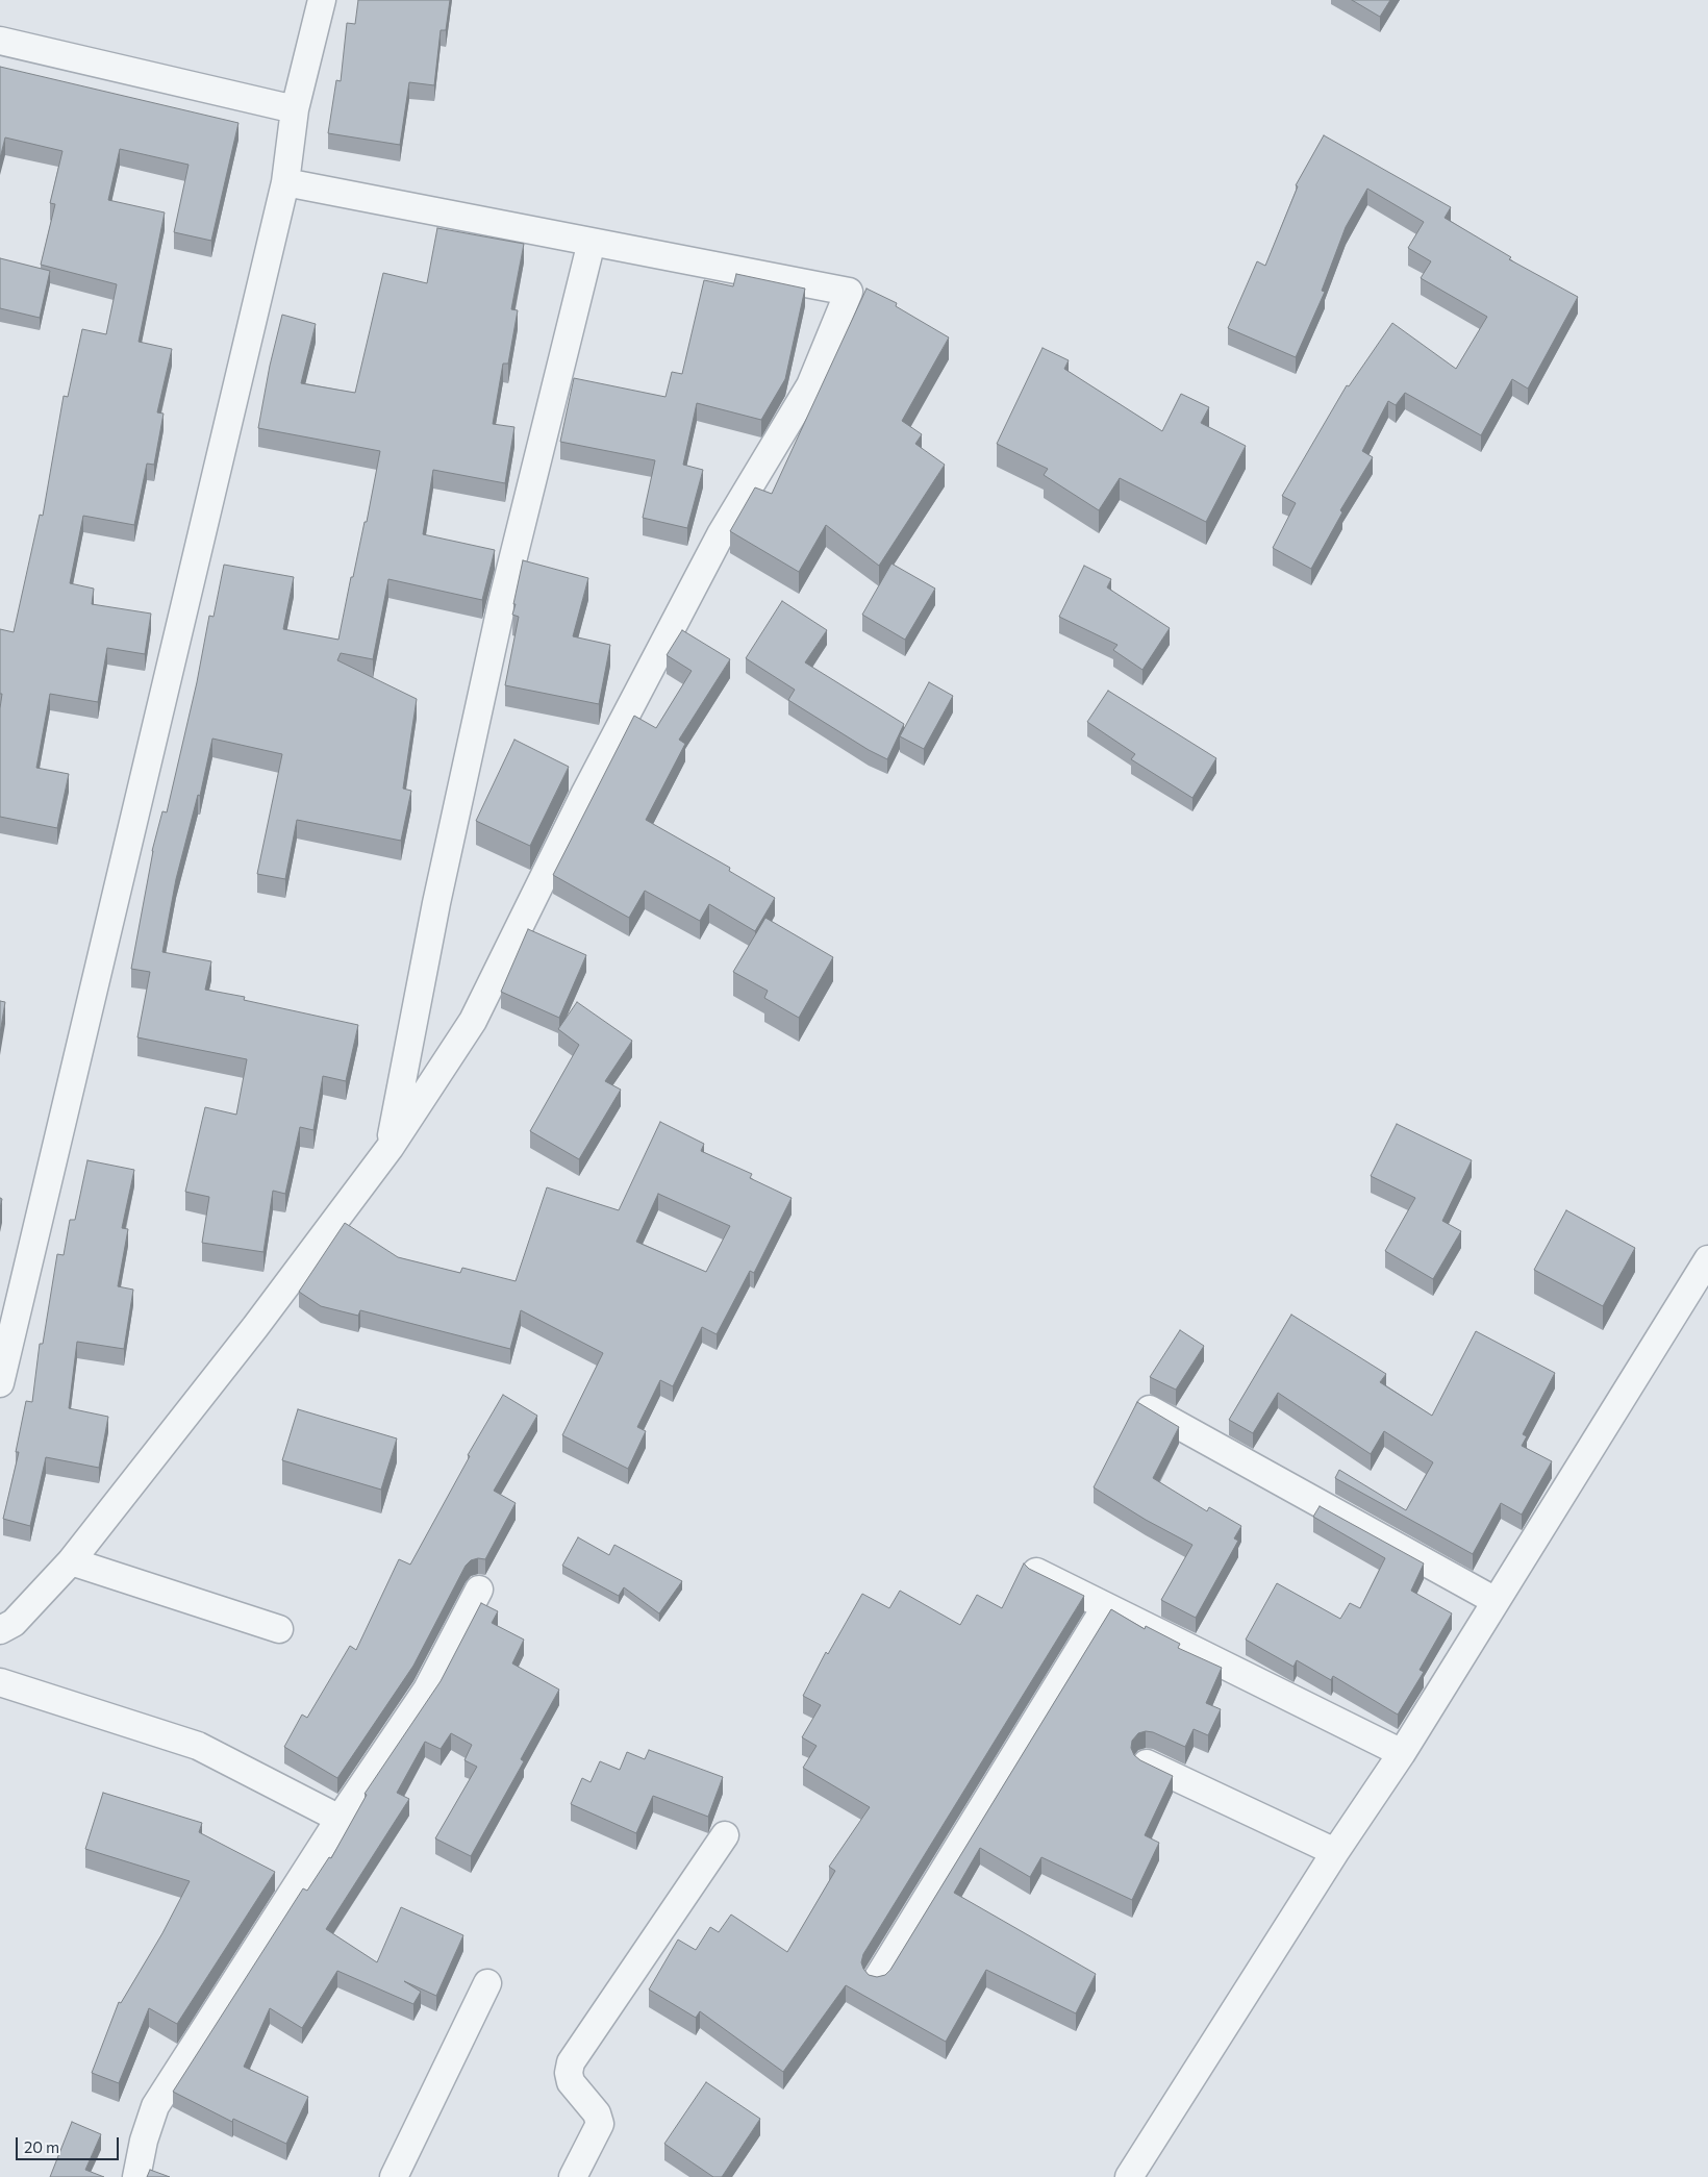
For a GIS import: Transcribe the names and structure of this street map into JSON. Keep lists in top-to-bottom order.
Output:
{
  "scale_bar": "20 m"
}
